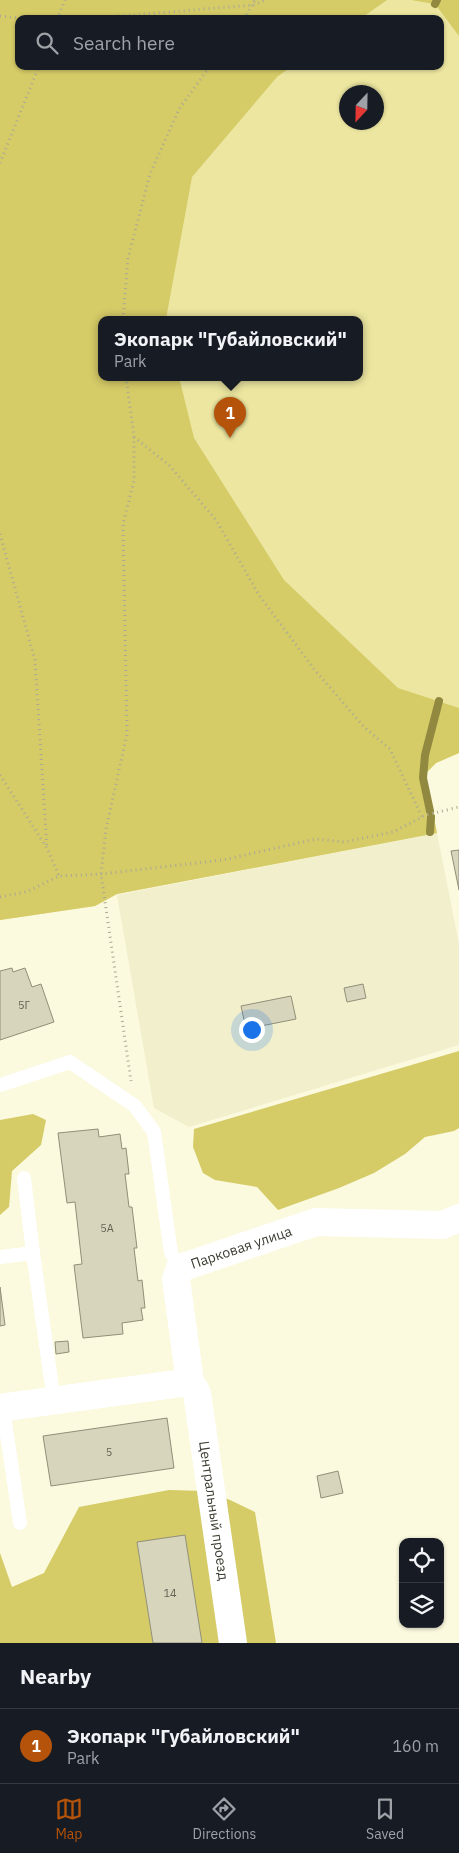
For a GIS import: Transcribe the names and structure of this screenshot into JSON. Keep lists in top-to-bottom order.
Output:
{
  "streets": {
    "street": ["Парковая улица", "Центральный проезд"]
  },
  "crossings": [
    ["Парковая улица", "Центральный проезд"]
  ],
  "house_numbers": [
    "5Г",
    "5А",
    "5",
    "14"
  ],
  "north": "bottom",
  "page": {
    "search": "Search here",
    "popup": ["Экопарк \"Губайловский\"", "Park"],
    "pins": "1",
    "heading": "Nearby",
    "list": [
      {
        "mark": "1",
        "name": "Экопарк \"Губайловский\"",
        "note": "Park",
        "value": "160 m"
      }
    ],
    "nav": ["Map", "Directions", "Saved"]
  }
}
